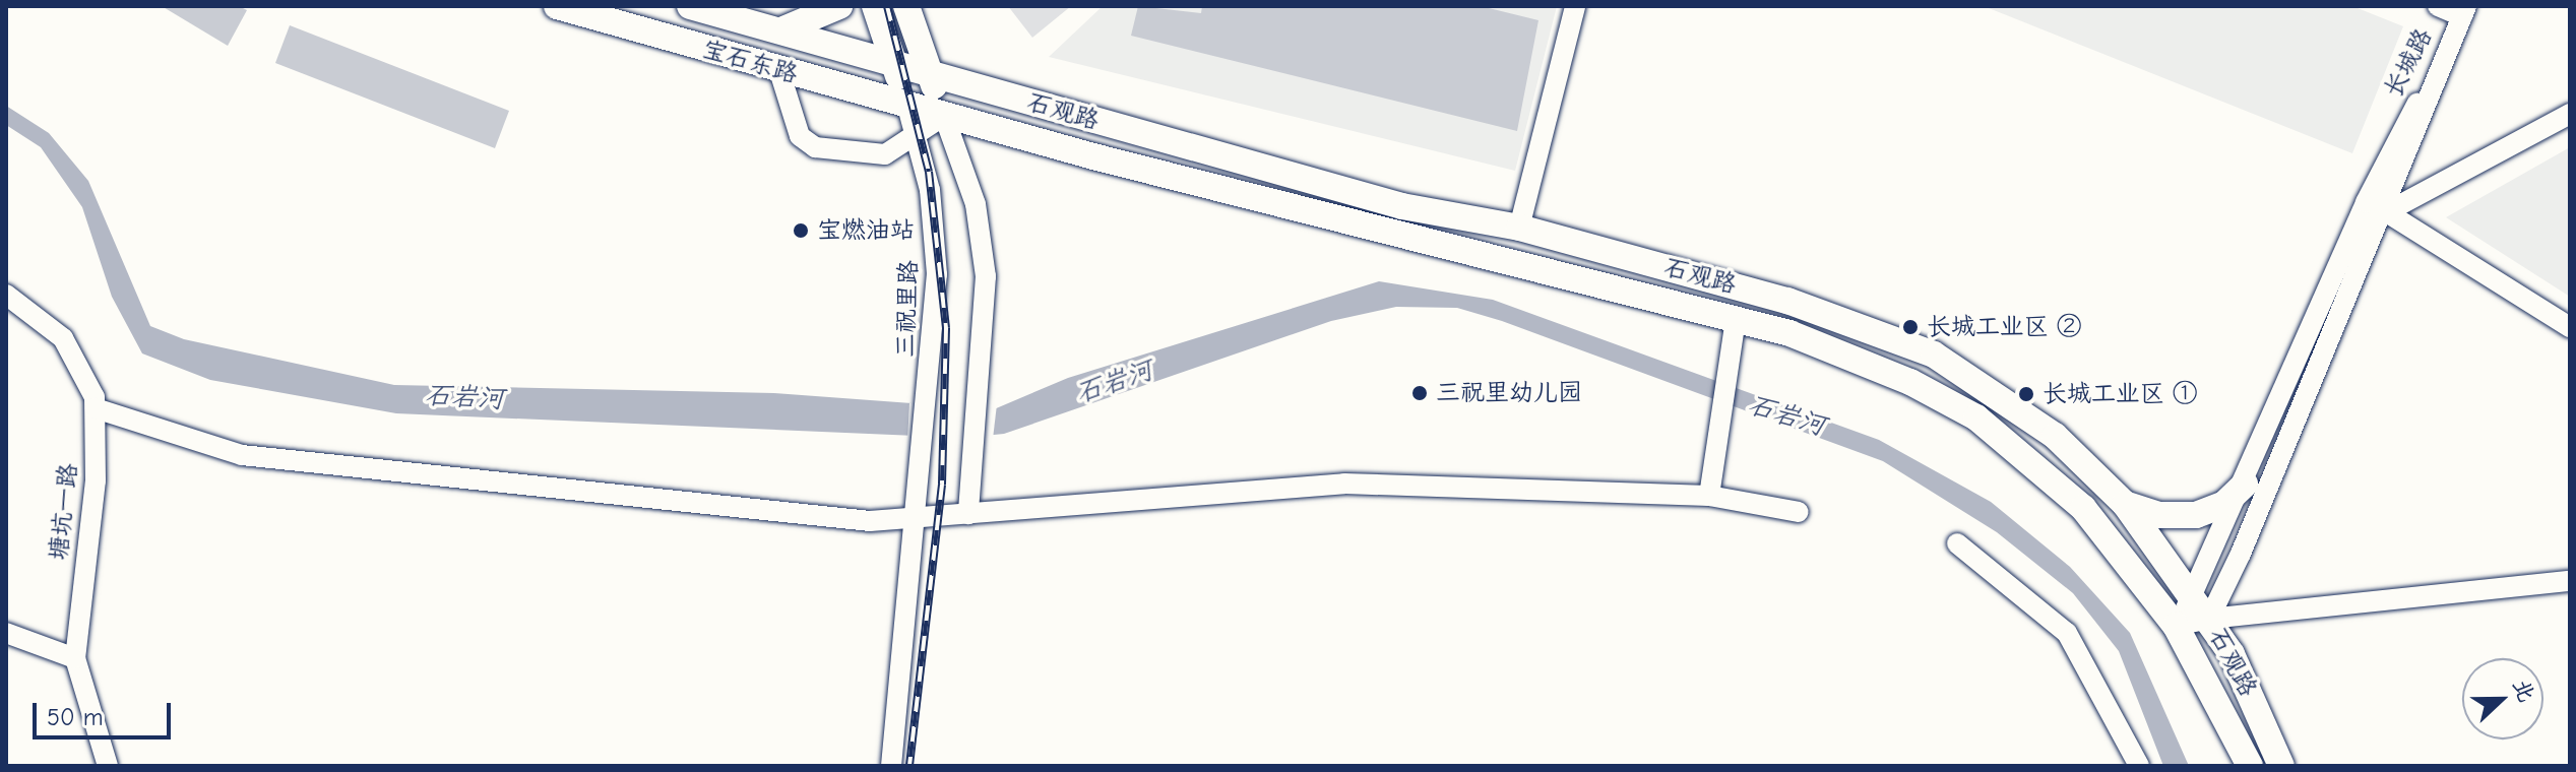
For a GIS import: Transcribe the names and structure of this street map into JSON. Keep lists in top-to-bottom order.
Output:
{
  "streets": {
    "main road": ["宝石东路", "石观路"],
    "street": ["长城路", "三祝里路", "塘坑一路"]
  },
  "crossings": [
    ["宝石东路", "石观路"],
    ["宝石东路", "三祝里路"],
    ["长城路", "石观路"]
  ],
  "water": ["石岩河"],
  "places": [
    "宝燃油站",
    "长城工业区 ②",
    "三祝里幼儿园",
    "长城工业区 ①"
  ],
  "scale_bar": "50 m",
  "north": "right"
}
